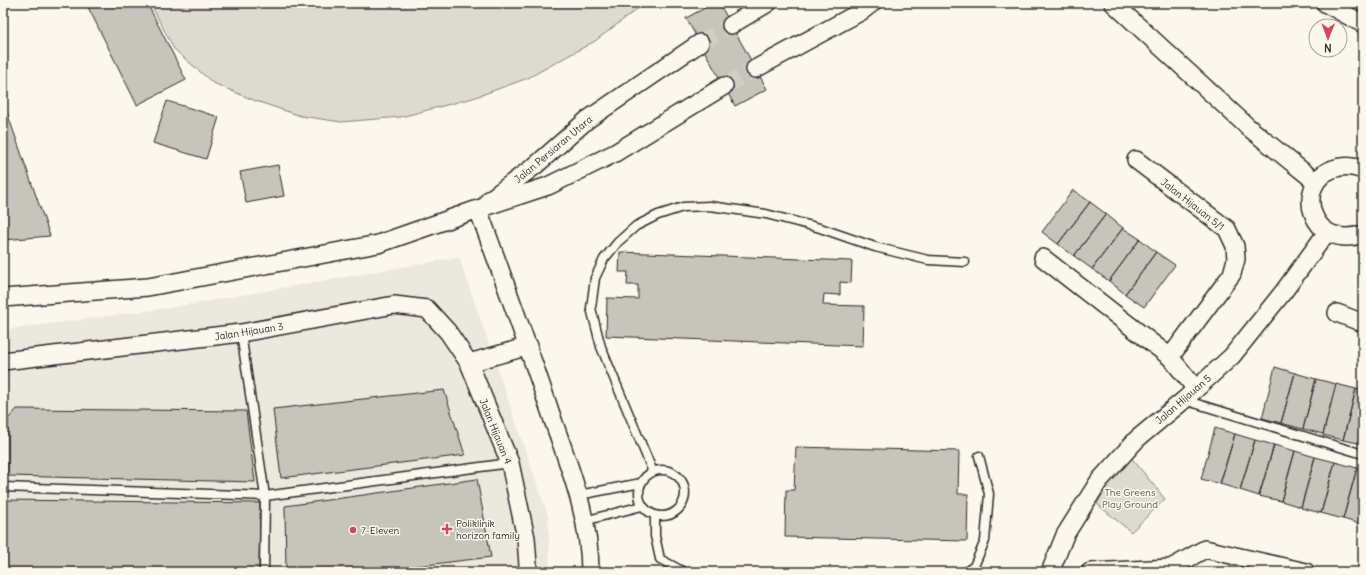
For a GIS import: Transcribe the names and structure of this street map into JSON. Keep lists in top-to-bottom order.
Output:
{
  "streets": {
    "street": [
      "Jalan Persiaran Utara",
      "Jalan Hijauan 5/1",
      "Jalan Hijauan 3",
      "Jalan Hijauan 5",
      "Jalan Hijauan 4"
    ]
  },
  "crossings": [
    ["Jalan Hijauan 3", "Jalan Hijauan 4"]
  ],
  "parks": ["The Greens Play Ground"],
  "places": {
    "health": ["Poliklinik horizon family"],
    "other": ["7-Eleven"]
  },
  "north": "bottom"
}
